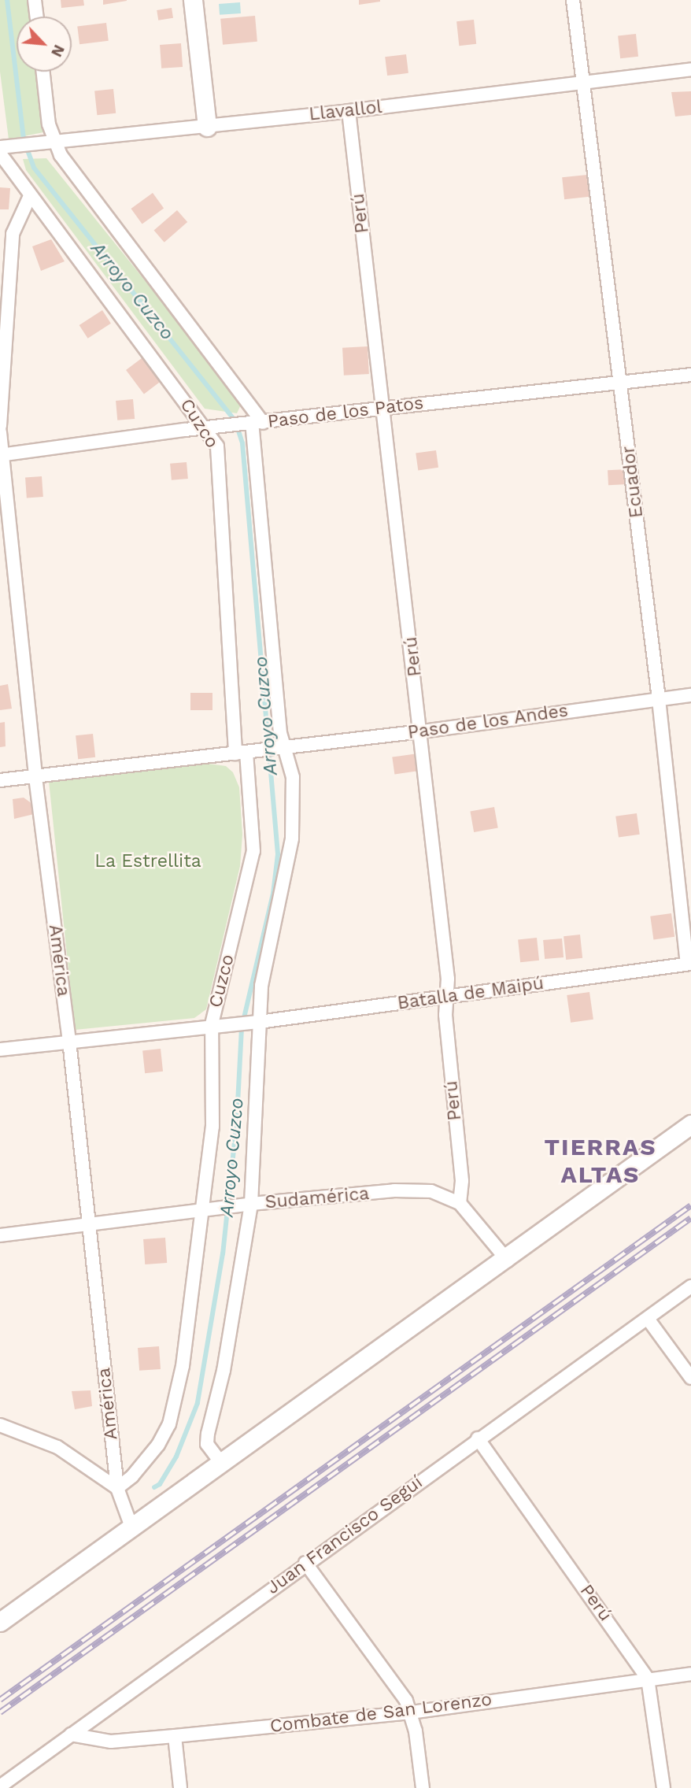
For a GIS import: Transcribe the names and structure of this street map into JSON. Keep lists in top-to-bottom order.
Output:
{
  "streets": {
    "street": [
      "Llavallol",
      "Perú",
      "Paso de los Patos",
      "Cuzco",
      "Ecuador",
      "Paso de los Andes",
      "América",
      "Batalla de Maipú",
      "Sudamérica",
      "Juan Francisco Seguí",
      "Combate de San Lorenzo"
    ]
  },
  "crossings": [
    ["Llavallol", "Perú"],
    ["Llavallol", "Cuzco"],
    ["Llavallol", "Ecuador"],
    ["Perú", "Paso de los Patos"],
    ["Perú", "Paso de los Andes"],
    ["Perú", "Batalla de Maipú"],
    ["Perú", "Sudamérica"],
    ["Perú", "Juan Francisco Seguí"],
    ["Perú", "Combate de San Lorenzo"],
    ["Paso de los Patos", "Cuzco"],
    ["Paso de los Patos", "Ecuador"],
    ["Paso de los Patos", "América"],
    ["Cuzco", "Paso de los Andes"],
    ["Cuzco", "América"],
    ["Cuzco", "Batalla de Maipú"],
    ["Cuzco", "Sudamérica"],
    ["Ecuador", "Paso de los Andes"],
    ["Ecuador", "Batalla de Maipú"],
    ["América", "Sudamérica"],
    ["Juan Francisco Seguí", "Combate de San Lorenzo"]
  ],
  "districts": ["TIERRAS ALTAS"],
  "water": ["Arroyo Cuzco"],
  "parks": ["La Estrellita"],
  "north": "bottom right"
}
